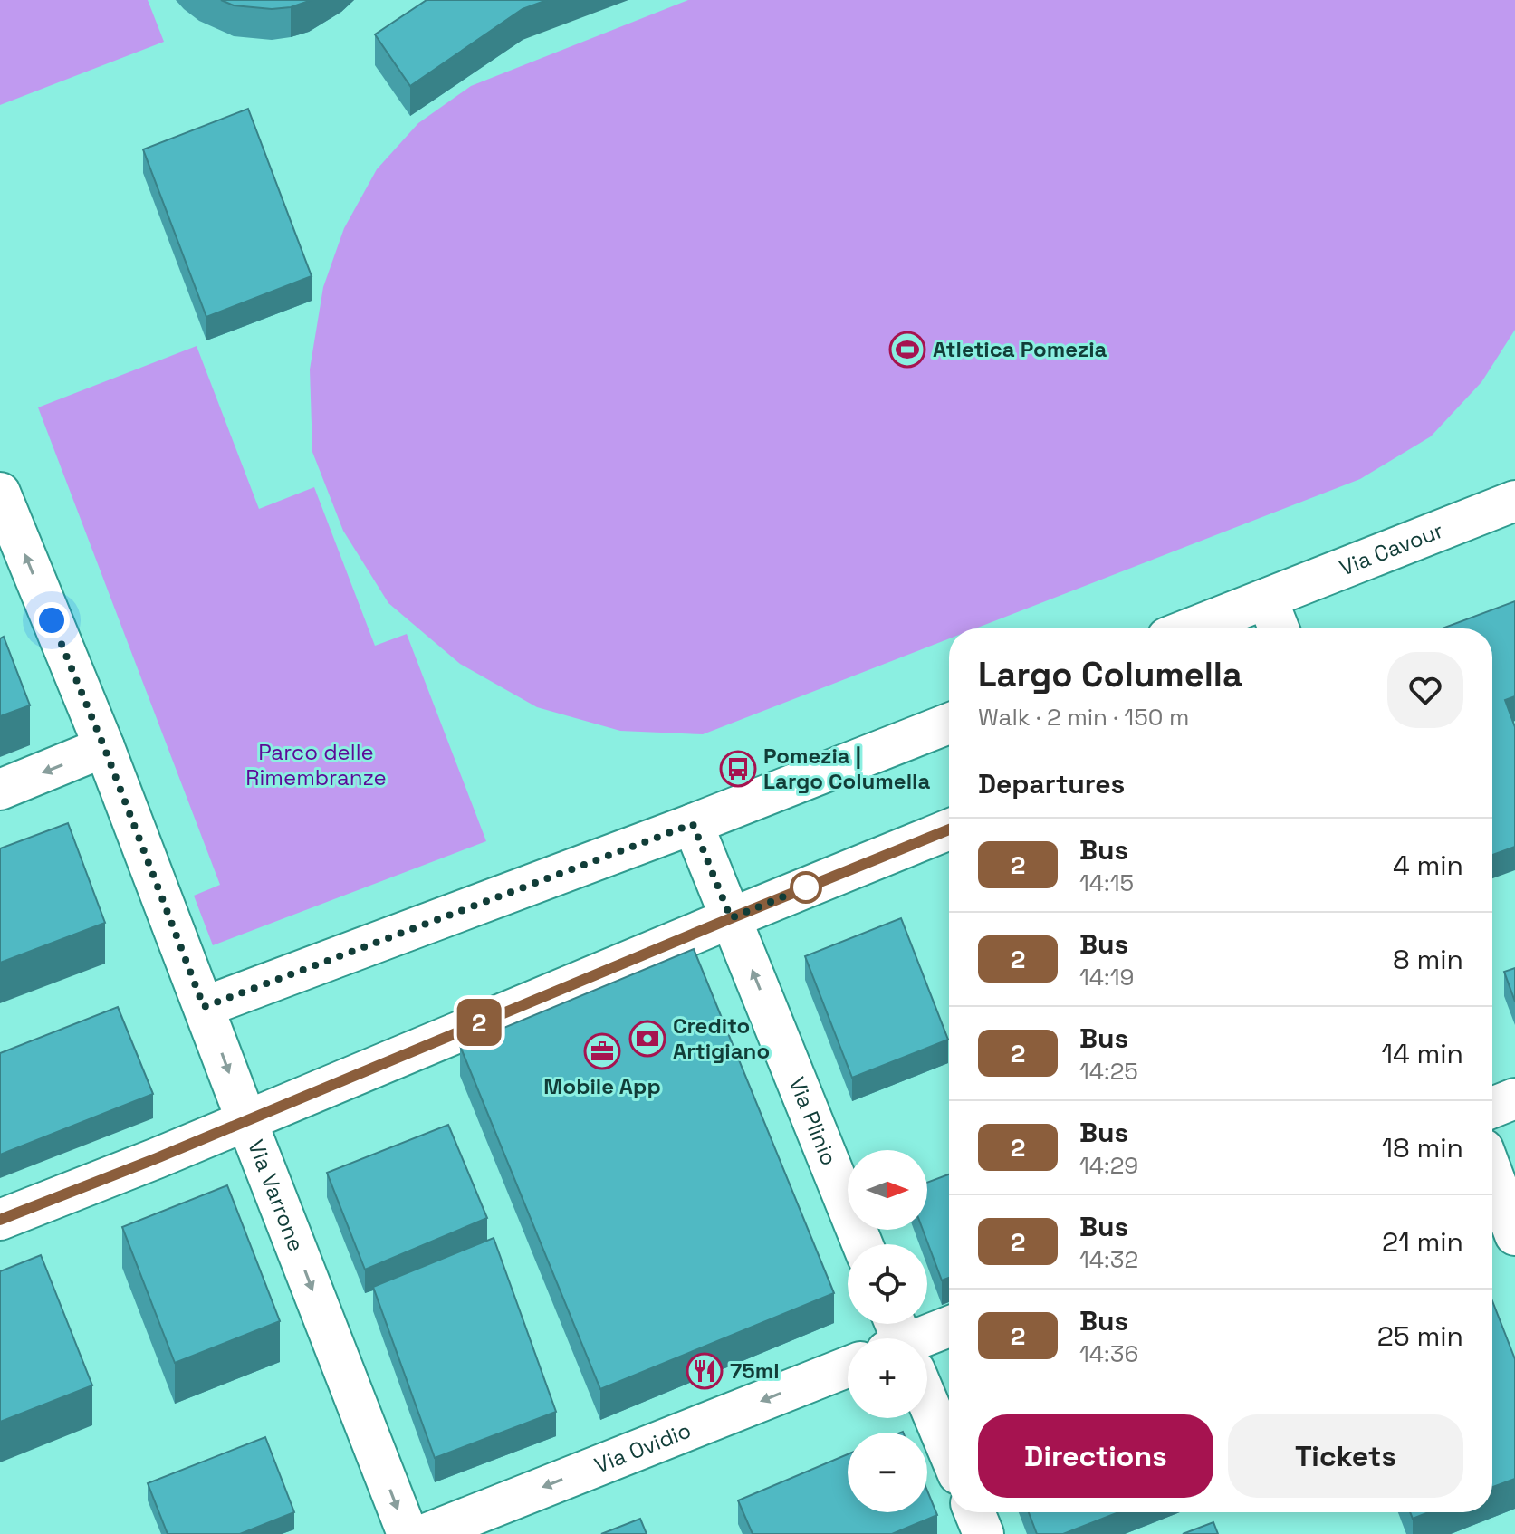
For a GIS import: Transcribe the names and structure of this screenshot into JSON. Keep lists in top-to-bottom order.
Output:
{
  "streets": {
    "street": [
      "Via Cavour",
      "Via Plinio",
      "Via Varrone",
      "Via Ovidio"
    ]
  },
  "one_way": ["Via Plinio", "Via Ovidio"],
  "parks": ["Parco delle Rimembranze"],
  "places": {
    "sports": ["Atletica Pomezia"],
    "bus stop": ["Pomezia | Largo Columella"],
    "bank": ["Credito Artigiano"],
    "office": ["Mobile App"],
    "restaurant": ["75ml"]
  },
  "lines": ["bus line 2"],
  "north": "right",
  "page": {
    "on_map": "2",
    "heading": [
      ["Largo Columella", "Walk · 2 min · 150 m"],
      "Departures"
    ],
    "list": [
      {
        "mark": "2",
        "name": "Bus",
        "note": "14:15",
        "value": "4 min"
      },
      {
        "mark": "2",
        "name": "Bus",
        "note": "14:19",
        "value": "8 min"
      },
      {
        "mark": "2",
        "name": "Bus",
        "note": "14:25",
        "value": "14 min"
      },
      {
        "mark": "2",
        "name": "Bus",
        "note": "14:29",
        "value": "18 min"
      },
      {
        "mark": "2",
        "name": "Bus",
        "note": "14:32",
        "value": "21 min"
      },
      {
        "mark": "2",
        "name": "Bus",
        "note": "14:36",
        "value": "25 min"
      }
    ],
    "map_buttons": ["+", "−"],
    "buttons": ["Directions", "Tickets"]
  }
}
